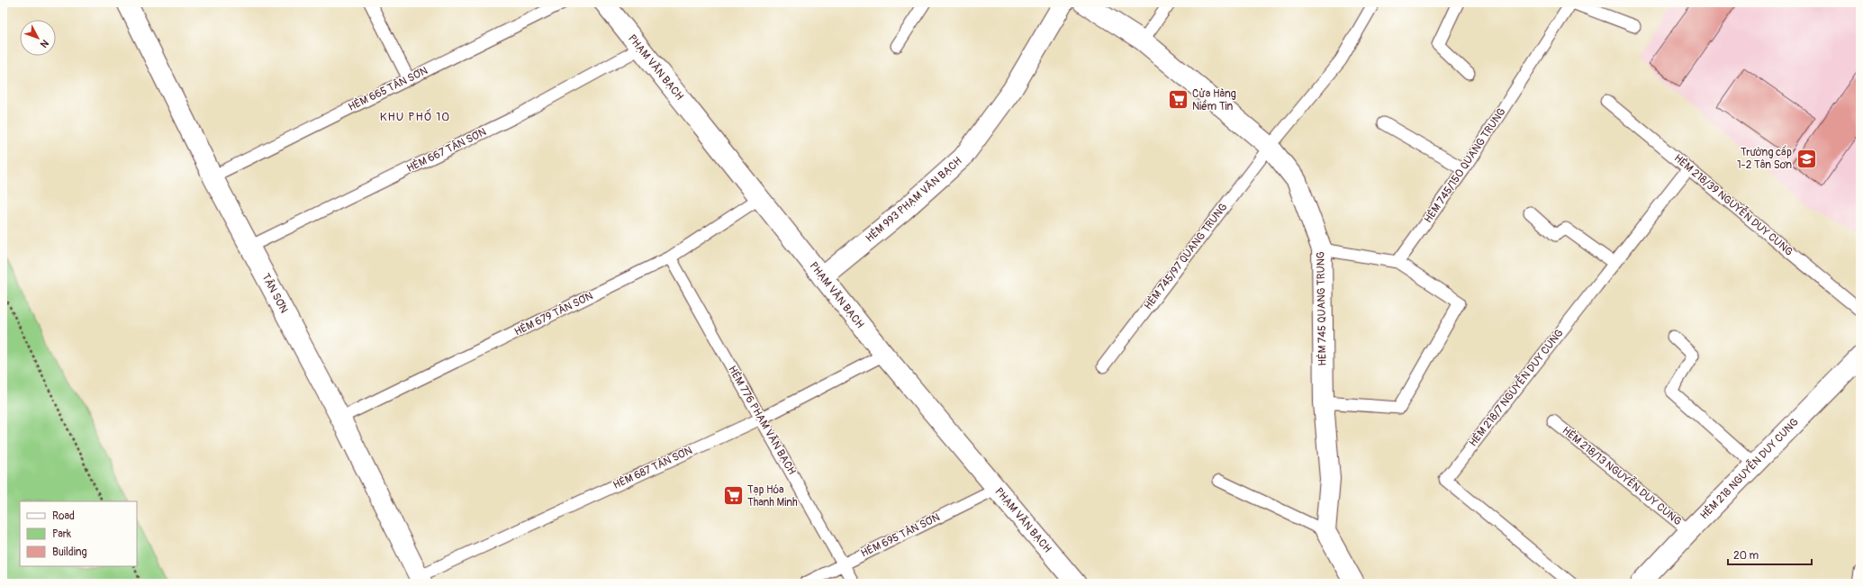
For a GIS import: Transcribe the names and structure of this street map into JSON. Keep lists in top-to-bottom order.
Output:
{
  "streets": {
    "street": [
      "PHẠM VĂN BẠCH",
      "HẺM 993 PHẠM VĂN BẠCH",
      "TÂN SƠN",
      "HẺM 745 QUANG TRUNG",
      "HẺM 218 NGUYỄN DUY CUNG"
    ],
    "lane": [
      "HẺM 665 TÂN SƠN",
      "HẺM 667 TÂN SƠN",
      "HẺM 745/150 QUANG TRUNG",
      "HẺM 218/39 NGUYỄN DUY CUNG",
      "HẺM 745/97 QUANG TRUNG",
      "HẺM 679 TÂN SƠN",
      "HẺM 218/7 NGUYỄN DUY CUNG",
      "HẺM 776 PHẠM VĂN BẠCH",
      "HẺM 687 TÂN SƠN",
      "HẺM 218/13 NGUYỄN DUY CUNG",
      "HẺM 695 TÂN SƠN"
    ]
  },
  "crossings": [
    ["PHẠM VĂN BẠCH", "HẺM 667 TÂN SƠN"],
    ["PHẠM VĂN BẠCH", "HẺM 993 PHẠM VĂN BẠCH"],
    ["PHẠM VĂN BẠCH", "HẺM 679 TÂN SƠN"],
    ["PHẠM VĂN BẠCH", "HẺM 687 TÂN SƠN"],
    ["PHẠM VĂN BẠCH", "HẺM 695 TÂN SƠN"],
    ["HẺM 665 TÂN SƠN", "TÂN SƠN"],
    ["HẺM 667 TÂN SƠN", "TÂN SƠN"],
    ["HẺM 218/39 NGUYỄN DUY CUNG", "HẺM 218/7 NGUYỄN DUY CUNG"],
    ["HẺM 745/97 QUANG TRUNG", "HẺM 745 QUANG TRUNG"],
    ["TÂN SƠN", "HẺM 679 TÂN SƠN"],
    ["TÂN SƠN", "HẺM 687 TÂN SƠN"],
    ["HẺM 679 TÂN SƠN", "HẺM 776 PHẠM VĂN BẠCH"],
    ["HẺM 776 PHẠM VĂN BẠCH", "HẺM 687 TÂN SƠN"],
    ["HẺM 776 PHẠM VĂN BẠCH", "HẺM 695 TÂN SƠN"],
    ["HẺM 218 NGUYỄN DUY CUNG", "HẺM 218/13 NGUYỄN DUY CUNG"]
  ],
  "districts": ["KHU PHỐ 10"],
  "places": {
    "supermarket": ["Cửa Hàng Niềm Tin", "Tạp Hóa Thanh Minh"],
    "school or university": ["Trường cấp 1-2 Tân Sơn"]
  },
  "legend": ["Road", "Park", "Building"],
  "scale_bar": "20 m",
  "north": "bottom right"
}
